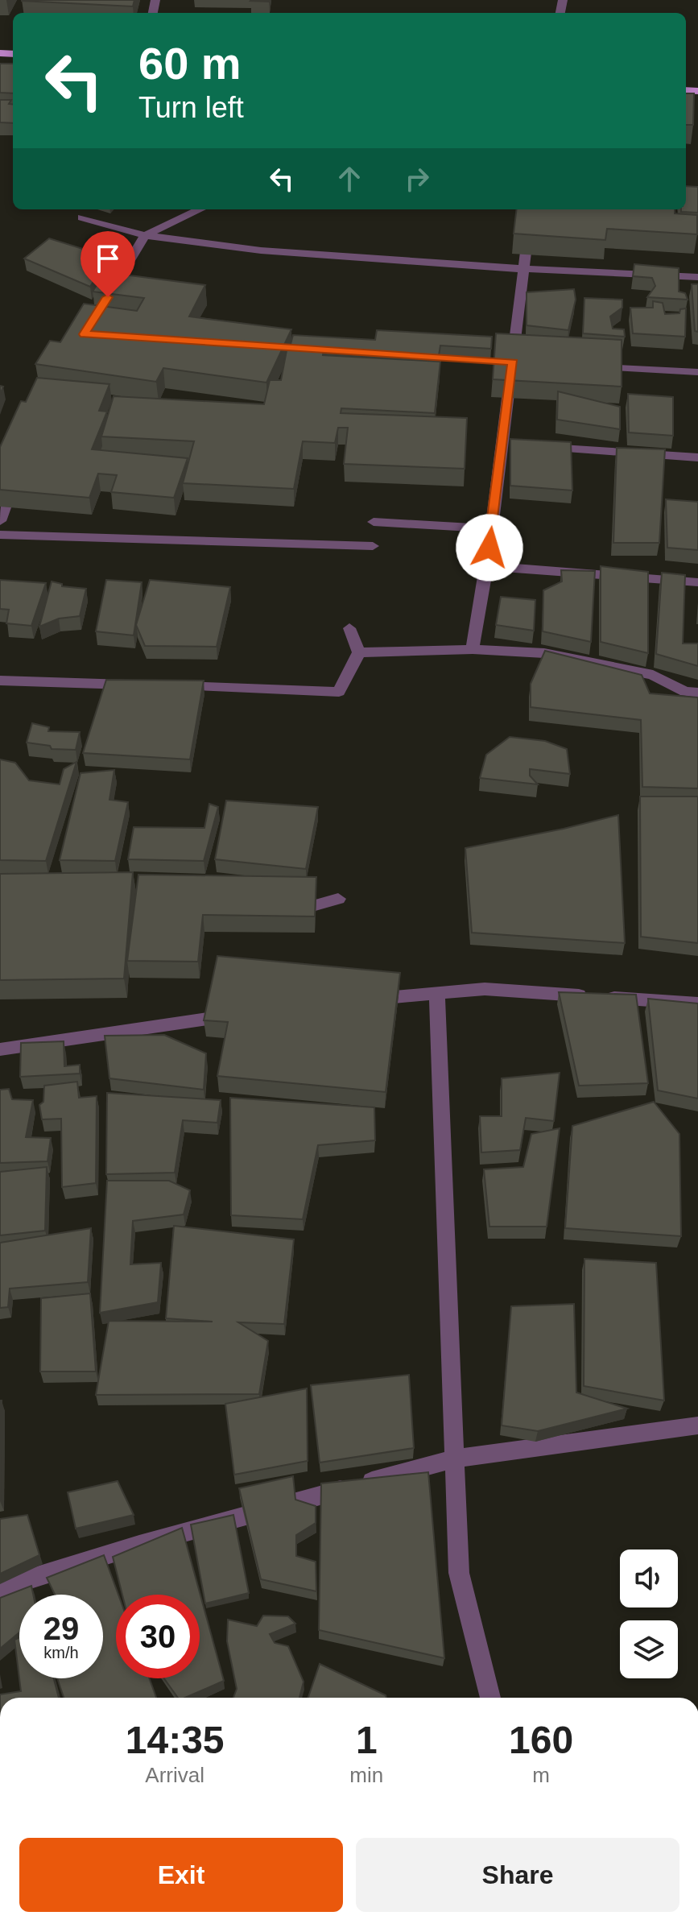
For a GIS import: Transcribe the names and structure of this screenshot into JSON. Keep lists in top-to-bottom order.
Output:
{
  "page": {
    "turn": ["60 m", "Turn left"],
    "speed": "29 km/h",
    "limit": "30",
    "eta": [
      "14:35",
      "Arrival",
      "1",
      "min",
      "160",
      "m"
    ],
    "buttons": ["Exit", "Share"]
  }
}
